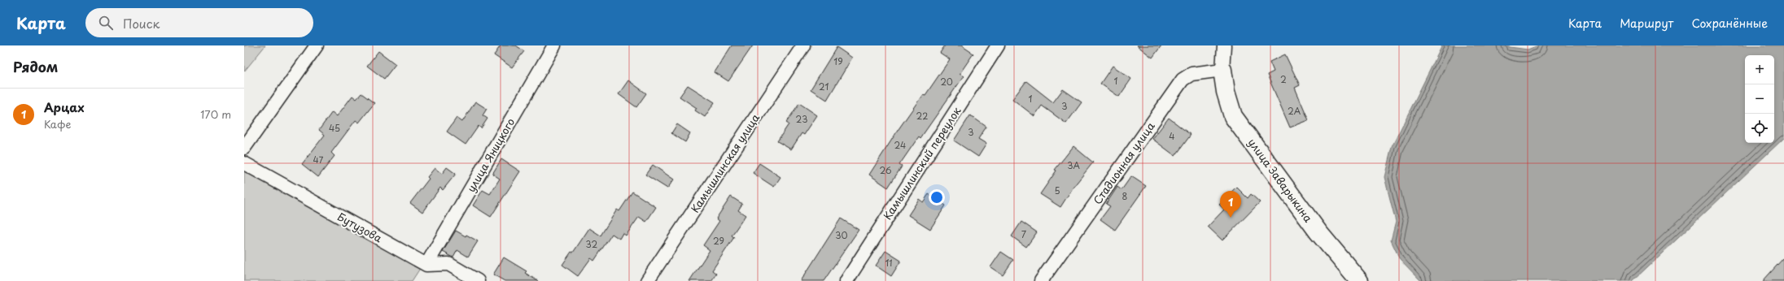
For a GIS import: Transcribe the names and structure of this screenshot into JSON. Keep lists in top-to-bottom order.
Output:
{
  "streets": {
    "street": [
      "улица Яницкого",
      "Камышлинская улица",
      "Камышлинский переулок",
      "Стадионная улица",
      "улица Заварыкина",
      "Бутузова"
    ]
  },
  "crossings": [
    ["улица Яницкого", "Бутузова"],
    ["Стадионная улица", "улица Заварыкина"]
  ],
  "house_numbers": [
    "19",
    "2",
    "1",
    "20",
    "21",
    "1",
    "3",
    "2А",
    "22",
    "23",
    "45",
    "3",
    "4",
    "24",
    "47",
    "3А",
    "26",
    "5",
    "8",
    "7",
    "30",
    "29",
    "32",
    "11"
  ],
  "page": {
    "header": "Карта",
    "search": "Поиск",
    "nav": ["Карта", "Маршрут", "Сохранённые"],
    "heading": "Рядом",
    "map_buttons": ["+", "−"],
    "list": [
      {
        "mark": "1",
        "name": "Арцах",
        "note": "Кафе",
        "value": "170 m"
      }
    ],
    "pins": "1"
  }
}
